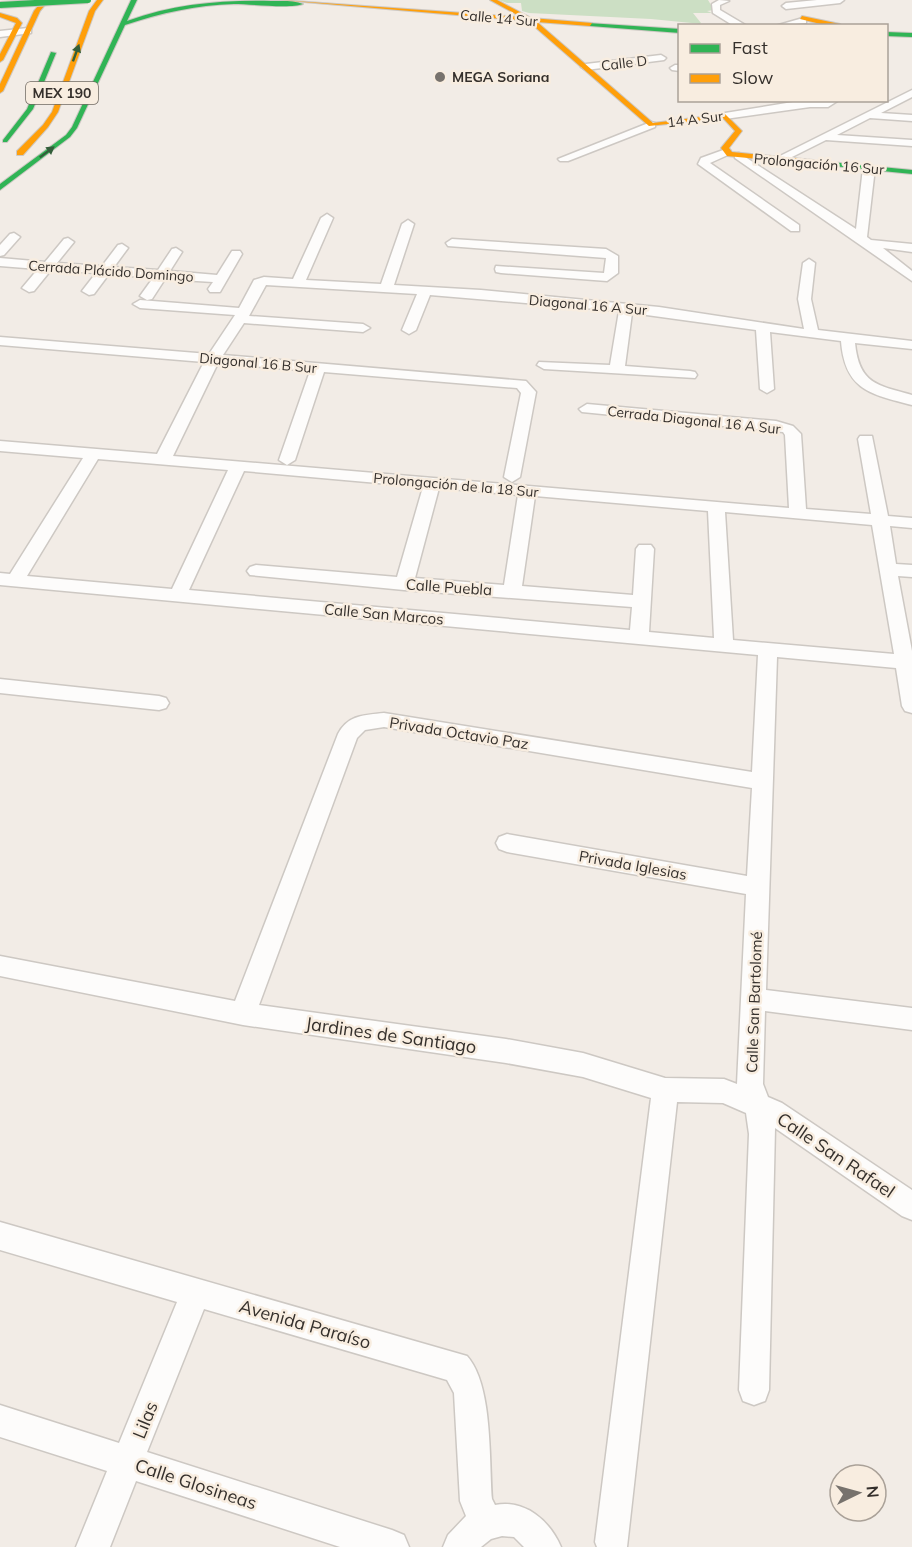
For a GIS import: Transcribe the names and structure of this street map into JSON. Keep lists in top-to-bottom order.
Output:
{
  "streets": {
    "main road": [
      "Calle 14 Sur",
      "MEX 190",
      "14 A Sur",
      "Prolongación 16 Sur"
    ],
    "street": [
      "Calle D",
      "Cerrada Plácido Domingo",
      "Diagonal 16 A Sur",
      "Diagonal 16 B Sur",
      "Cerrada Diagonal 16 A Sur",
      "Prolongación de la 18 Sur",
      "Calle Puebla",
      "Calle San Marcos",
      "Privada Octavio Paz",
      "Privada Iglesias",
      "Calle San Bartolomé",
      "Jardines de Santiago",
      "Calle San Rafael",
      "Avenida Paraíso",
      "Lilas",
      "Calle Glosineas"
    ]
  },
  "crossings": [
    ["Cerrada Diagonal 16 A Sur", "Prolongación de la 18 Sur"],
    ["Calle San Marcos", "Calle San Bartolomé"],
    ["Privada Octavio Paz", "Calle San Bartolomé"],
    ["Privada Octavio Paz", "Jardines de Santiago"],
    ["Privada Iglesias", "Calle San Bartolomé"],
    ["Calle San Bartolomé", "Jardines de Santiago"],
    ["Calle San Bartolomé", "Calle San Rafael"],
    ["Jardines de Santiago", "Calle San Rafael"],
    ["Avenida Paraíso", "Lilas"],
    ["Lilas", "Calle Glosineas"]
  ],
  "places": ["MEGA Soriana"],
  "legend": ["Fast", "Slow"],
  "north": "right"
}
